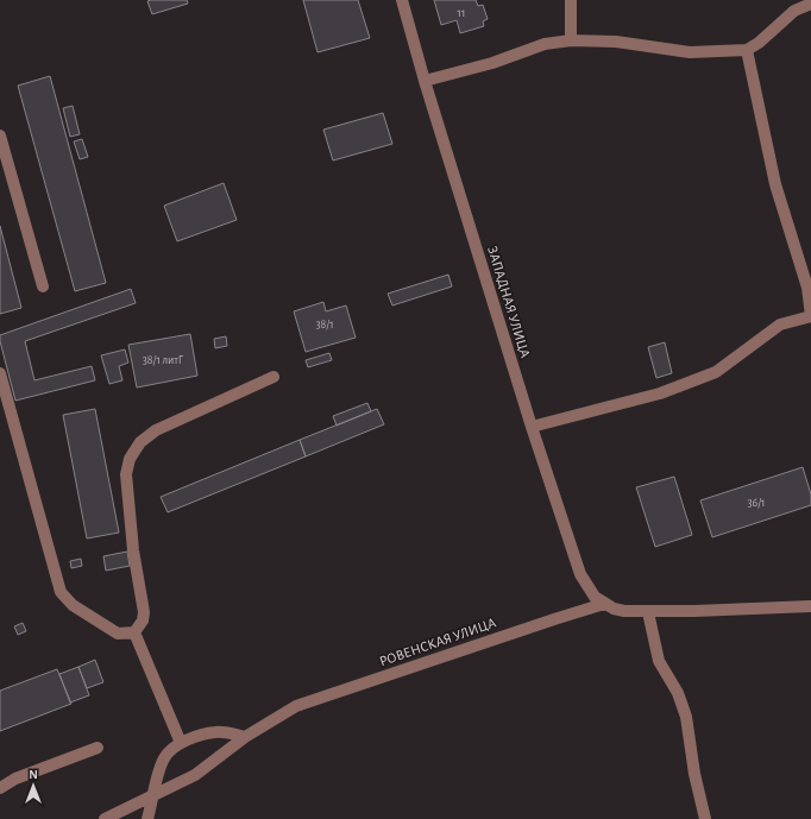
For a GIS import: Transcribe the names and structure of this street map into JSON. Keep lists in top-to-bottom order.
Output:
{
  "streets": {
    "street": ["ЗАПАДНАЯ УЛИЦА", "РОВЕНСКАЯ УЛИЦА"]
  },
  "crossings": [
    ["ЗАПАДНАЯ УЛИЦА", "РОВЕНСКАЯ УЛИЦА"]
  ],
  "house_numbers": [
    "11",
    "38/1",
    "38/1 литГ",
    "36/1"
  ],
  "north": "top"
}
